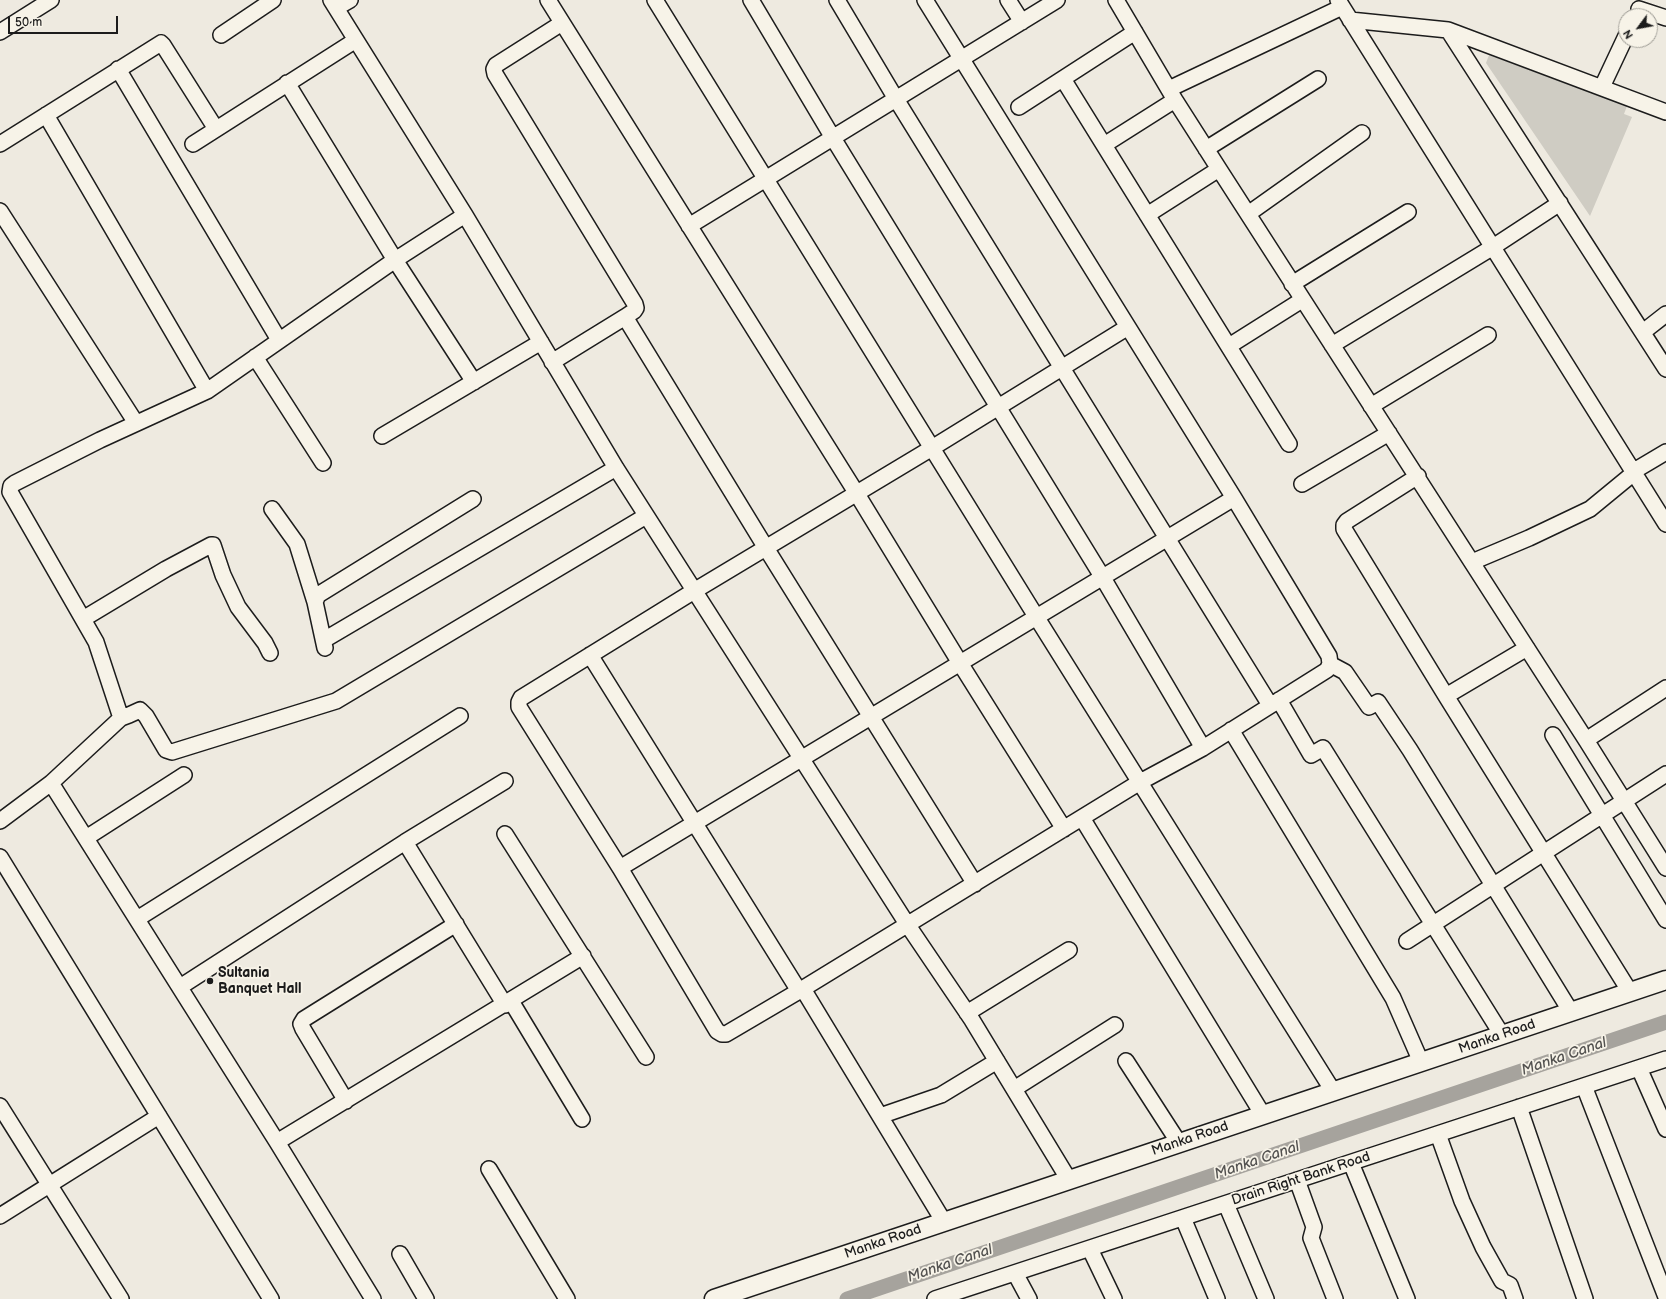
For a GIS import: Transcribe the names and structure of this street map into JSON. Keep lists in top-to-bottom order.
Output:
{
  "streets": {
    "main road": ["Manka Road"],
    "street": ["Drain Right Bank Road"]
  },
  "water": ["Manka Canal"],
  "places": ["Sultania Banquet Hall"],
  "scale_bar": "50 m",
  "north": "bottom left"
}
